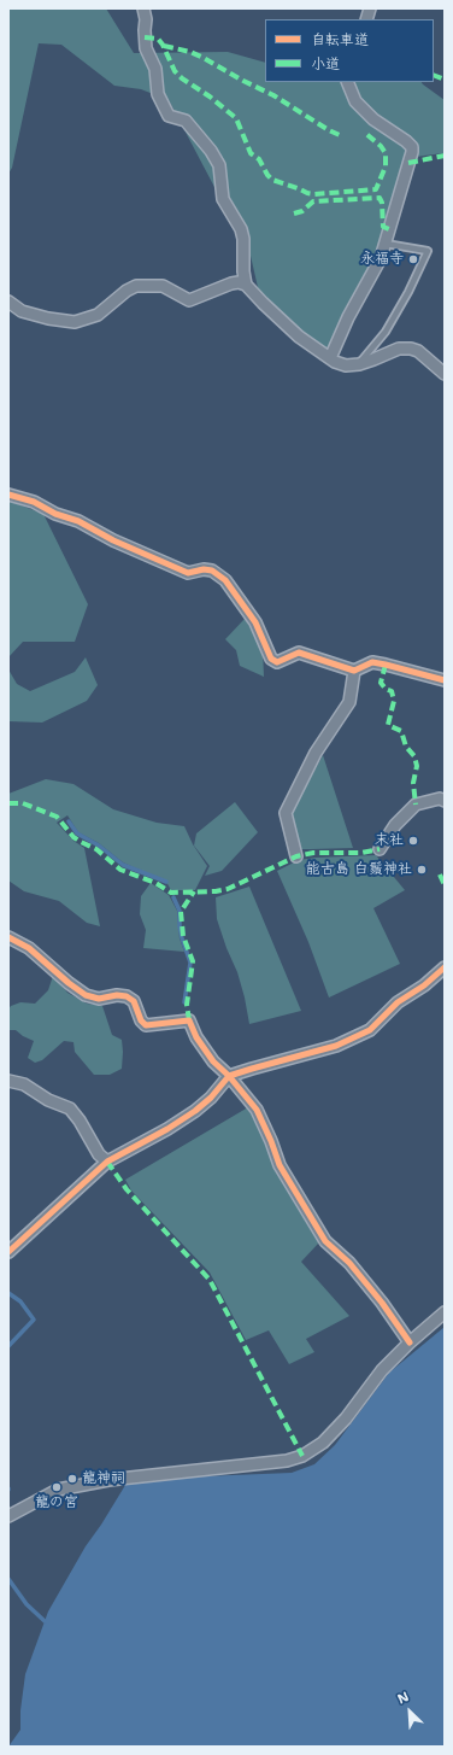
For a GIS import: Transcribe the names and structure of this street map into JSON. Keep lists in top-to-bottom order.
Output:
{
  "places": [
    "永福寺",
    "末社",
    "能古島 白鬚神社",
    "龍神祠",
    "龍の宮"
  ],
  "legend": ["自転車道", "小道"],
  "north": "top left"
}
